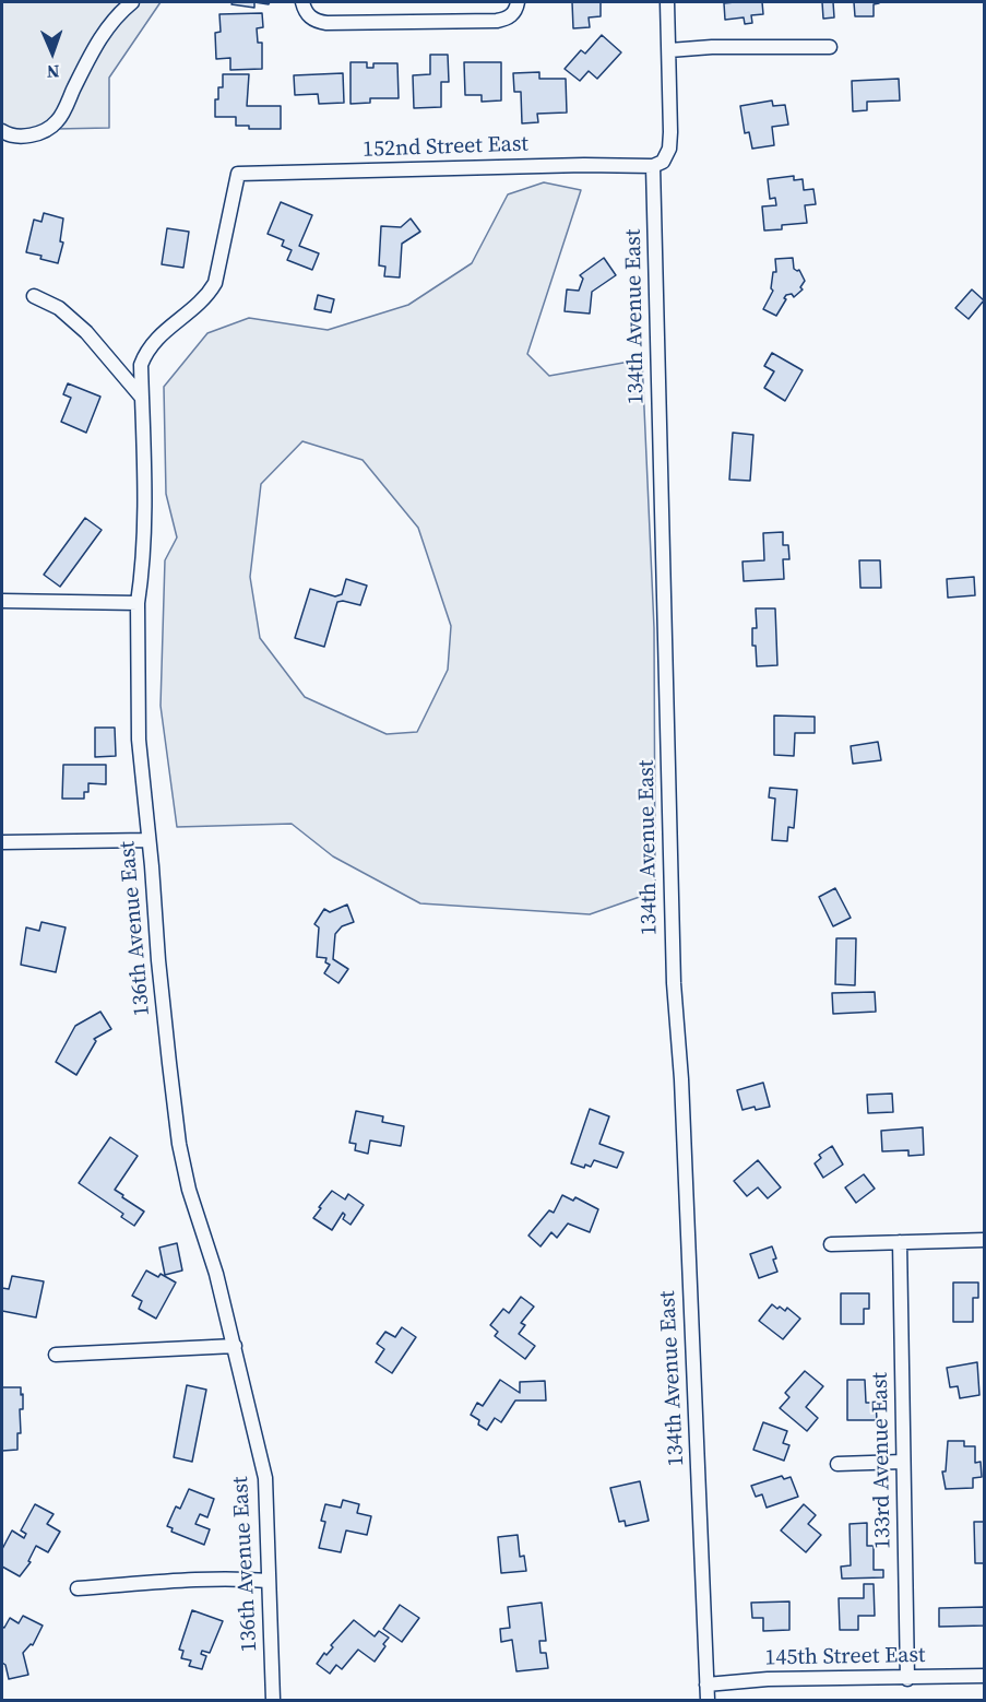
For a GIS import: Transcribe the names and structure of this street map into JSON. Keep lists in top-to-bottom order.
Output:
{
  "streets": {
    "street": [
      "152nd Street East",
      "134th Avenue East",
      "136th Avenue East",
      "133rd Avenue East",
      "145th Street East"
    ]
  },
  "crossings": [
    ["152nd Street East", "134th Avenue East"],
    ["152nd Street East", "136th Avenue East"],
    ["134th Avenue East", "145th Street East"],
    ["133rd Avenue East", "145th Street East"]
  ],
  "north": "bottom"
}
